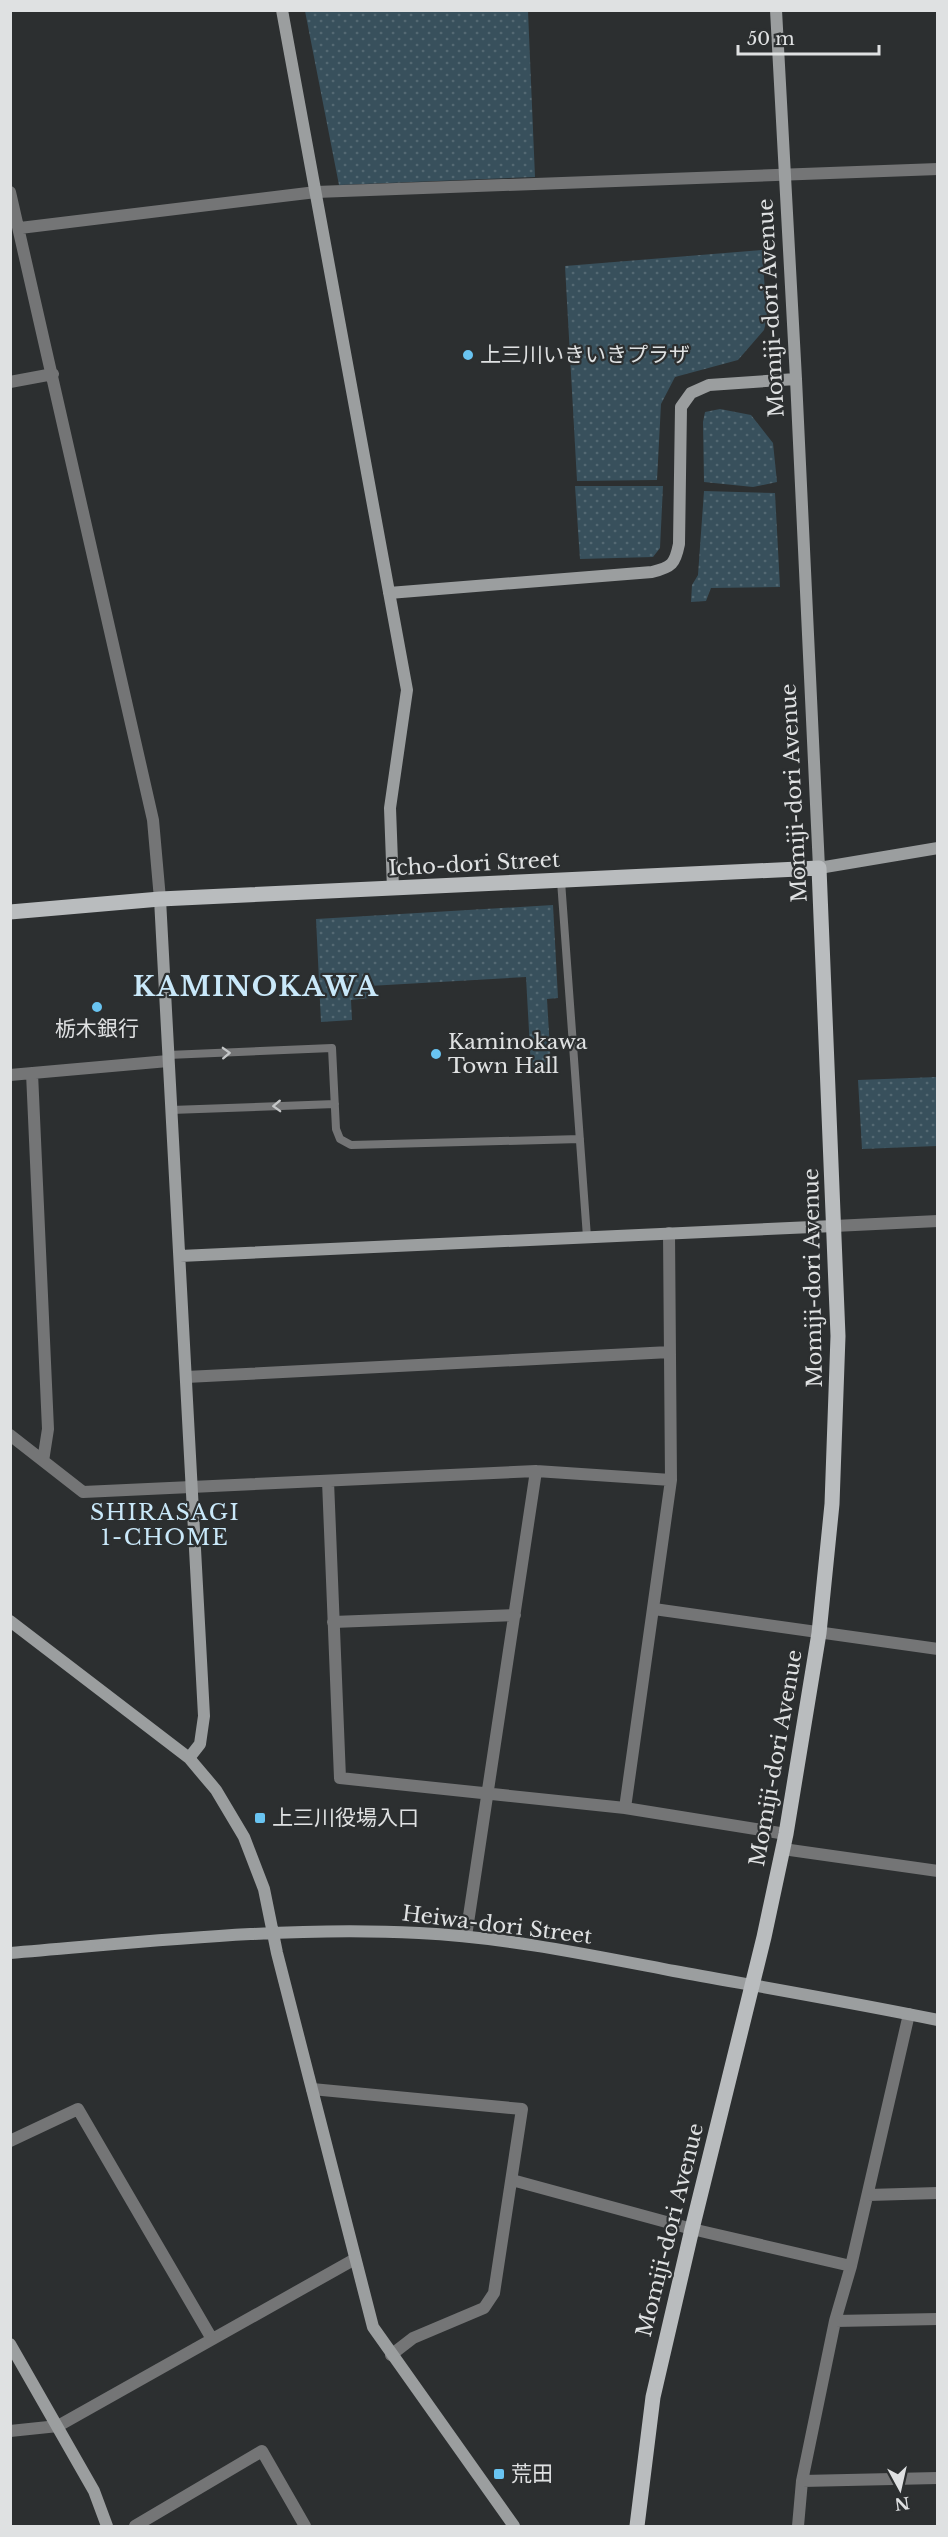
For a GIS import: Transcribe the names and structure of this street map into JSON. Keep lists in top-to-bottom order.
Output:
{
  "streets": {
    "main road": ["Momiji-dori Avenue", "Icho-dori Street"],
    "street": ["Heiwa-dori Street"]
  },
  "crossings": [
    ["Momiji-dori Avenue", "Icho-dori Street"],
    ["Momiji-dori Avenue", "Heiwa-dori Street"]
  ],
  "districts": ["KAMINOKAWA", "SHIRASAGI 1-CHOME"],
  "places": {
    "other": ["上三川いきいきプラザ", "栃木銀行", "Kaminokawa Town Hall"],
    "transit": ["上三川役場入口", "荒田"]
  },
  "scale_bar": "50 m",
  "north": "bottom"
}
